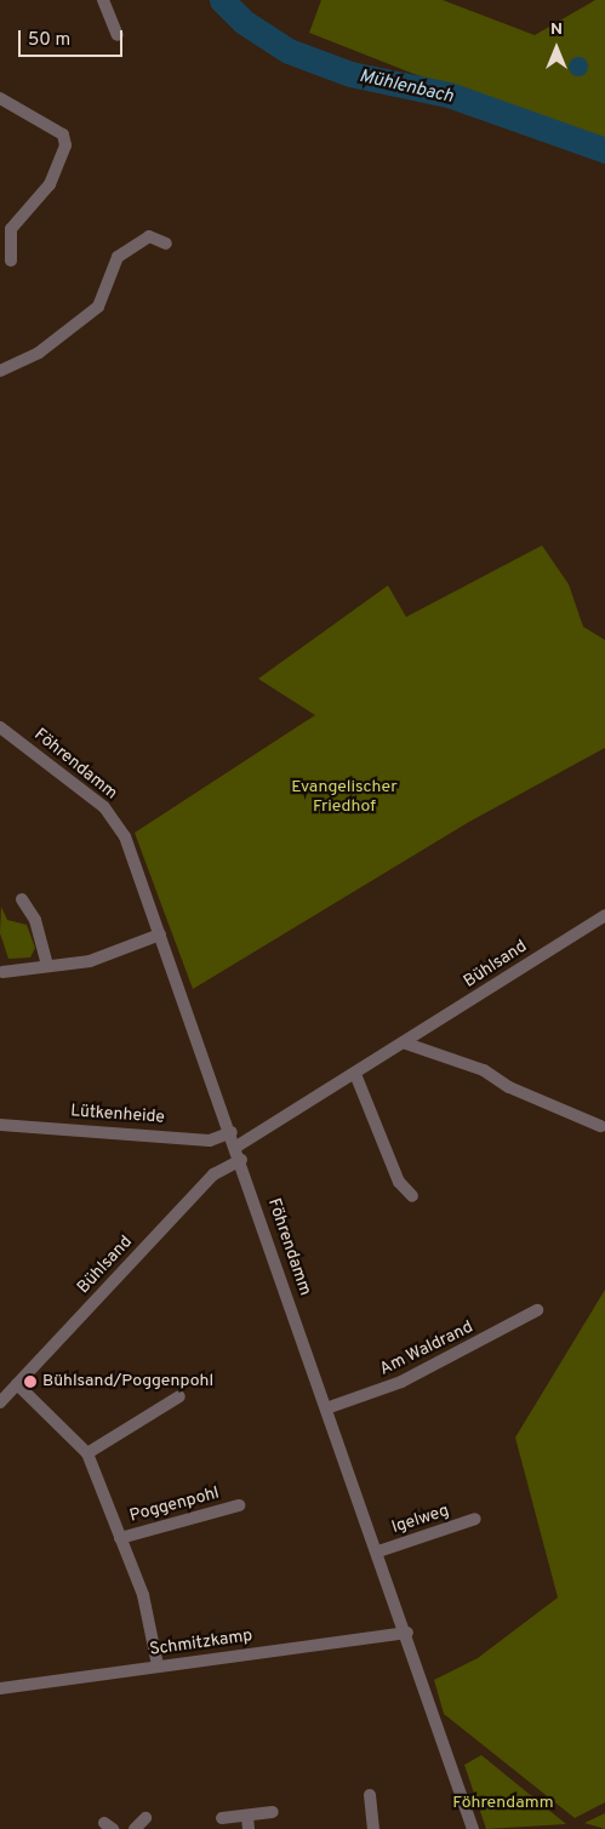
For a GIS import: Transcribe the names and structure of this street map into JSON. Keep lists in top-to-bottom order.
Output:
{
  "streets": {
    "street": [
      "Föhrendamm",
      "Bühlsand",
      "Lütkenheide",
      "Am Waldrand",
      "Poggenpohl",
      "Igelweg",
      "Schmitzkamp"
    ]
  },
  "crossings": [
    ["Föhrendamm", "Bühlsand"],
    ["Föhrendamm", "Lütkenheide"],
    ["Föhrendamm", "Am Waldrand"],
    ["Föhrendamm", "Igelweg"],
    ["Föhrendamm", "Schmitzkamp"],
    ["Bühlsand", "Poggenpohl"],
    ["Poggenpohl", "Schmitzkamp"]
  ],
  "water": ["Mühlenbach"],
  "parks": ["Evangelischer Friedhof", "Föhrendamm"],
  "places": ["Bühlsand/Poggenpohl"],
  "scale_bar": "50 m",
  "north": "top"
}
